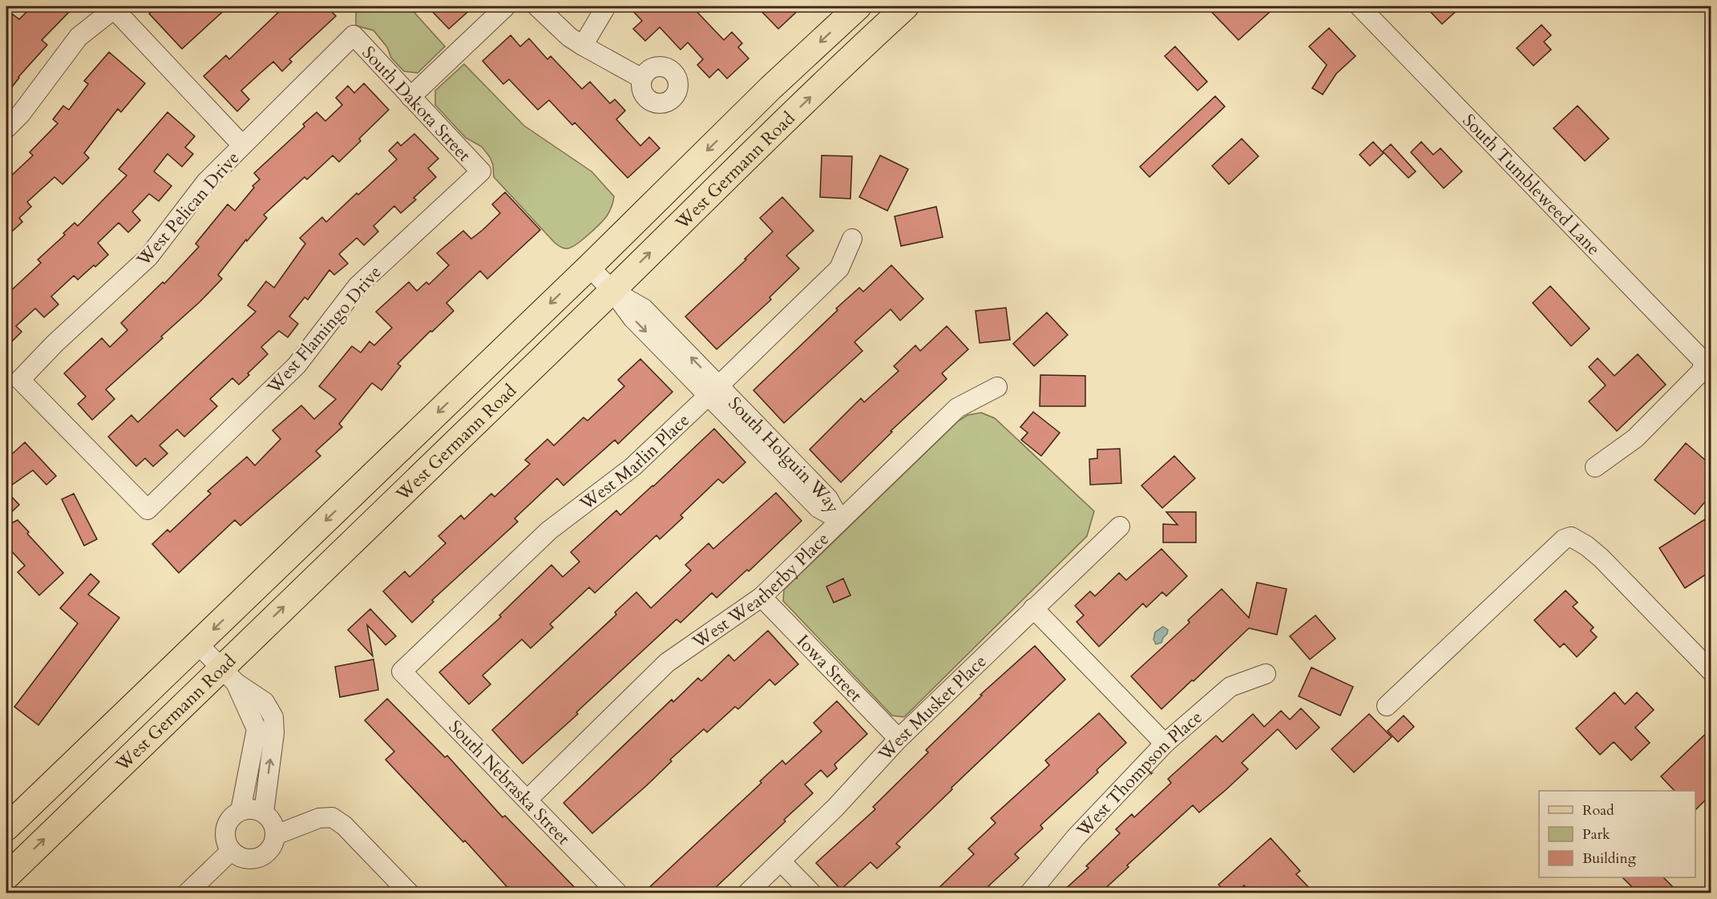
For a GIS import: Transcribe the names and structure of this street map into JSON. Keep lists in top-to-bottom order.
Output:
{
  "streets": {
    "main road": ["West Germann Road"],
    "street": [
      "South Dakota Street",
      "South Tumbleweed Lane",
      "West Pelican Drive",
      "West Flamingo Drive",
      "South Holguin Way",
      "West Marlin Place",
      "West Weatherby Place",
      "Iowa Street",
      "West Musket Place",
      "West Thompson Place",
      "South Nebraska Street"
    ]
  },
  "crossings": [
    ["South Dakota Street", "West Pelican Drive"],
    ["South Dakota Street", "West Flamingo Drive"],
    ["West Germann Road", "South Holguin Way"],
    ["West Pelican Drive", "West Flamingo Drive"],
    ["South Holguin Way", "West Marlin Place"],
    ["South Holguin Way", "West Weatherby Place"],
    ["West Marlin Place", "South Nebraska Street"],
    ["West Weatherby Place", "Iowa Street"],
    ["West Weatherby Place", "South Nebraska Street"],
    ["Iowa Street", "West Musket Place"]
  ],
  "legend": ["Road", "Park", "Building"]
}
